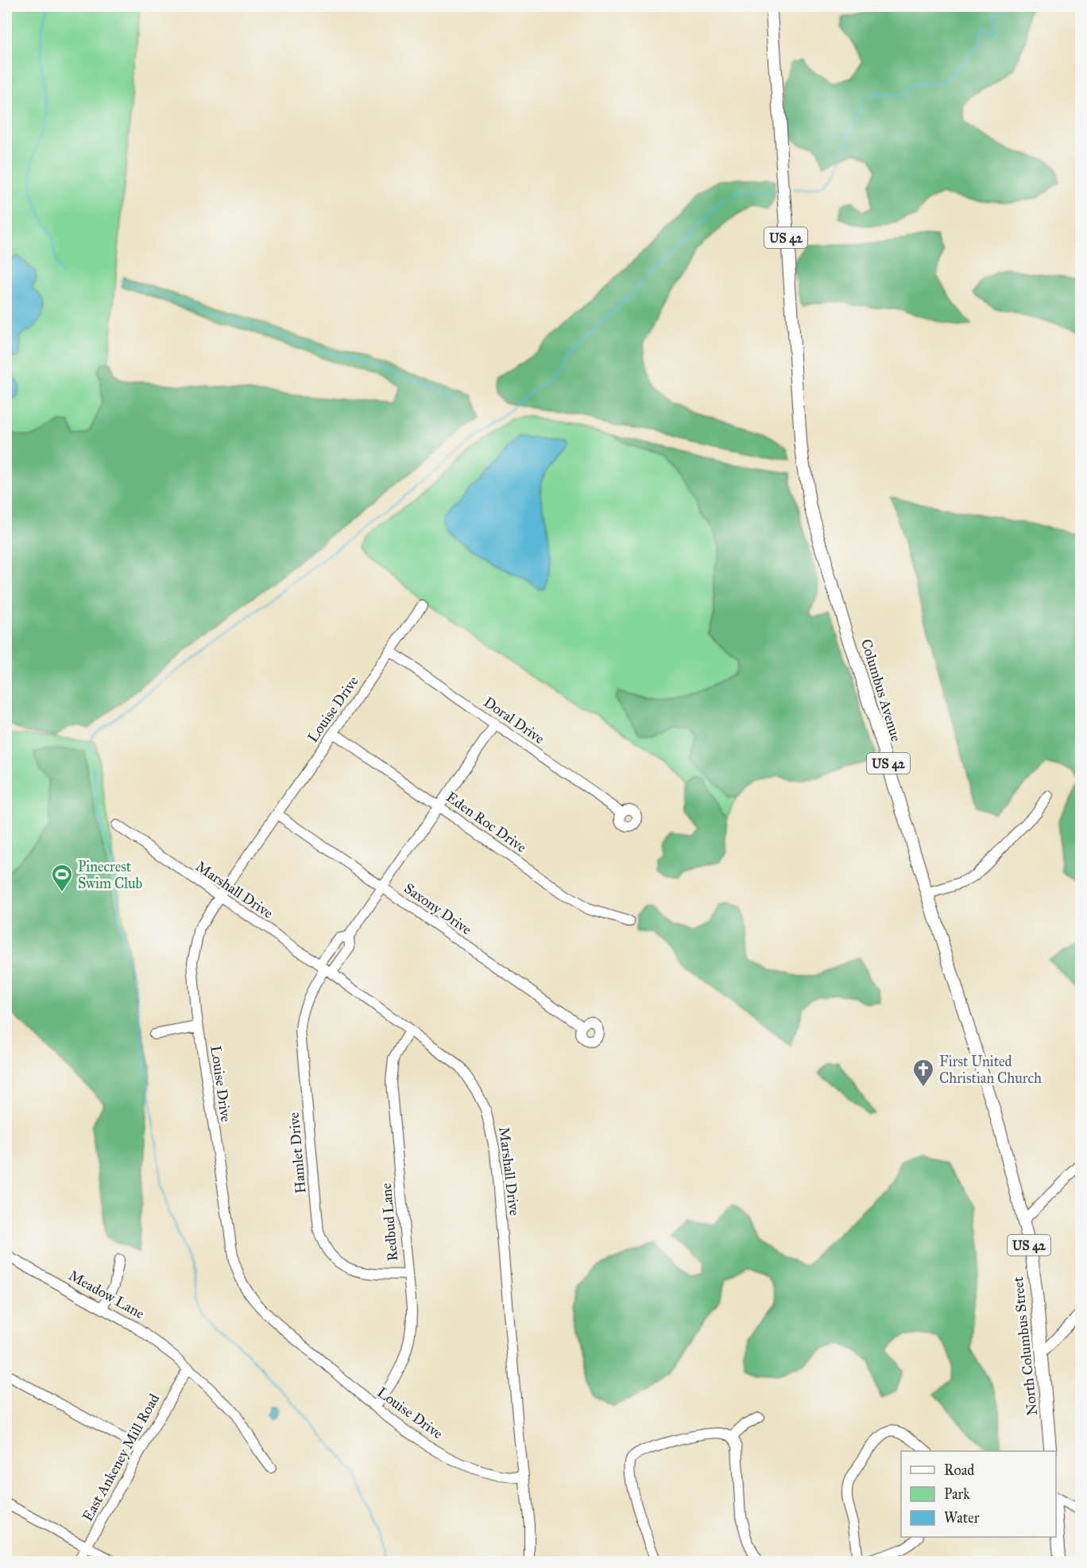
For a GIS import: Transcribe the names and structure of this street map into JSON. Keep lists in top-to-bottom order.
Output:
{
  "streets": {
    "main road": ["US 42", "Columbus Avenue", "North Columbus Street"],
    "street": [
      "Louise Drive",
      "Doral Drive",
      "Eden Roc Drive",
      "Marshall Drive",
      "Saxony Drive",
      "Hamlet Drive",
      "Redbud Lane",
      "Meadow Lane",
      "East Ankeney Mill Road"
    ]
  },
  "crossings": [
    ["Columbus Avenue", "North Columbus Street"],
    ["Louise Drive", "Doral Drive"],
    ["Louise Drive", "Eden Roc Drive"],
    ["Louise Drive", "Marshall Drive"],
    ["Louise Drive", "Saxony Drive"],
    ["Louise Drive", "Redbud Lane"],
    ["Doral Drive", "Hamlet Drive"],
    ["Eden Roc Drive", "Hamlet Drive"],
    ["Marshall Drive", "Hamlet Drive"],
    ["Marshall Drive", "Redbud Lane"],
    ["Saxony Drive", "Hamlet Drive"],
    ["Hamlet Drive", "Redbud Lane"],
    ["Meadow Lane", "East Ankeney Mill Road"]
  ],
  "places": {
    "sports": ["Pinecrest Swim Club"],
    "church": ["First United Christian Church"]
  },
  "legend": ["Road", "Park", "Water"]
}
